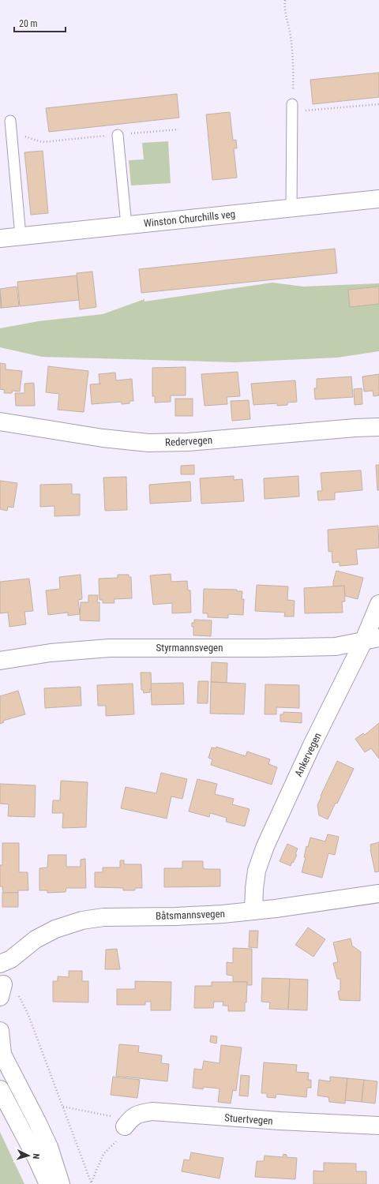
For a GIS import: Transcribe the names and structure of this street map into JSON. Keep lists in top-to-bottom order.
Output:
{
  "streets": {
    "main road": [
      "Winston Churchills veg",
      "Redervegen",
      "Styrmannsvegen",
      "Ankervegen",
      "Båtsmannsvegen",
      "Stuertvegen"
    ]
  },
  "crossings": [
    ["Styrmannsvegen", "Ankervegen"],
    ["Ankervegen", "Båtsmannsvegen"]
  ],
  "scale_bar": "20 m",
  "north": "right"
}
